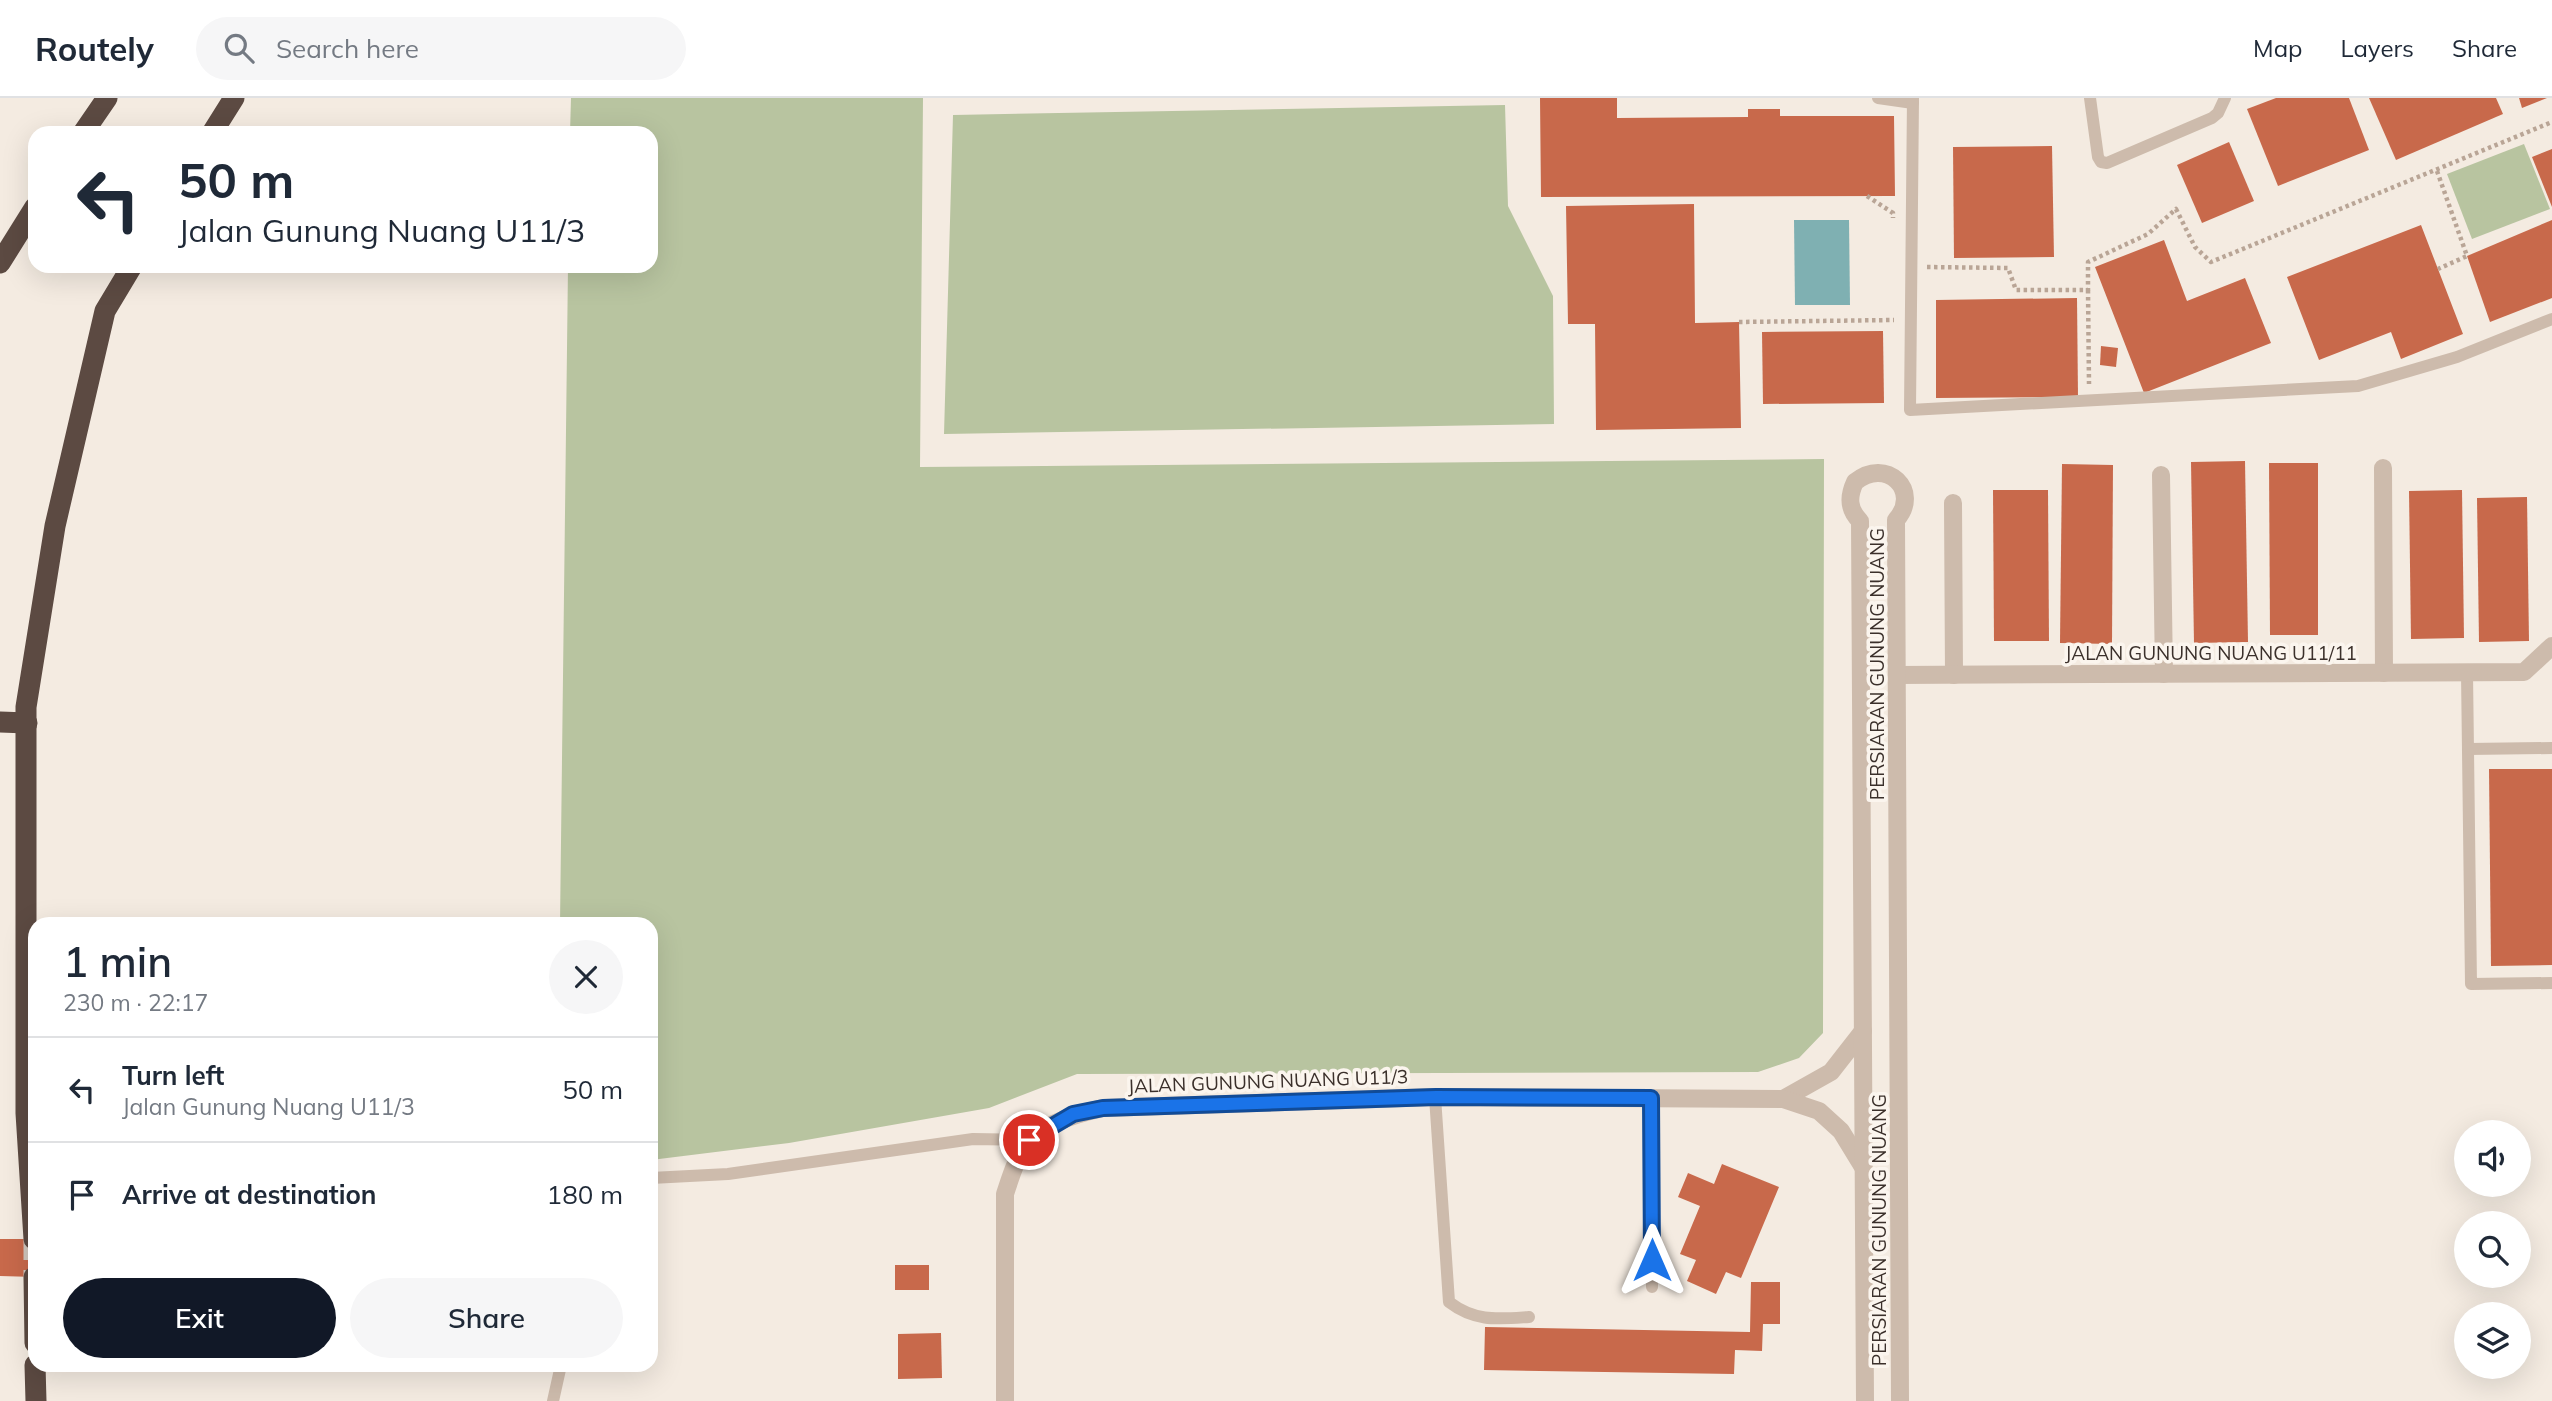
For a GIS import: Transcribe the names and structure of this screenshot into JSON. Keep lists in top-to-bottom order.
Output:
{
  "streets": {
    "street": ["JALAN GUNUNG NUANG U11/11", "PERSIARAN GUNUNG NUANG", "JALAN GUNUNG NUANG U11/3"]
  },
  "crossings": [
    ["JALAN GUNUNG NUANG U11/11", "PERSIARAN GUNUNG NUANG"],
    ["PERSIARAN GUNUNG NUANG", "JALAN GUNUNG NUANG U11/3"]
  ],
  "page": {
    "header": "Routely",
    "search": "Search here",
    "nav": ["Map", "Layers", "Share"],
    "turn": ["50 m", "Jalan Gunung Nuang U11/3"],
    "heading": ["1 min", "230 m · 22:17"],
    "list": [
      {
        "name": "Turn left",
        "note": "Jalan Gunung Nuang U11/3",
        "value": "50 m"
      },
      {
        "name": "Arrive at destination",
        "value": "180 m"
      }
    ],
    "buttons": ["Exit", "Share"]
  }
}
